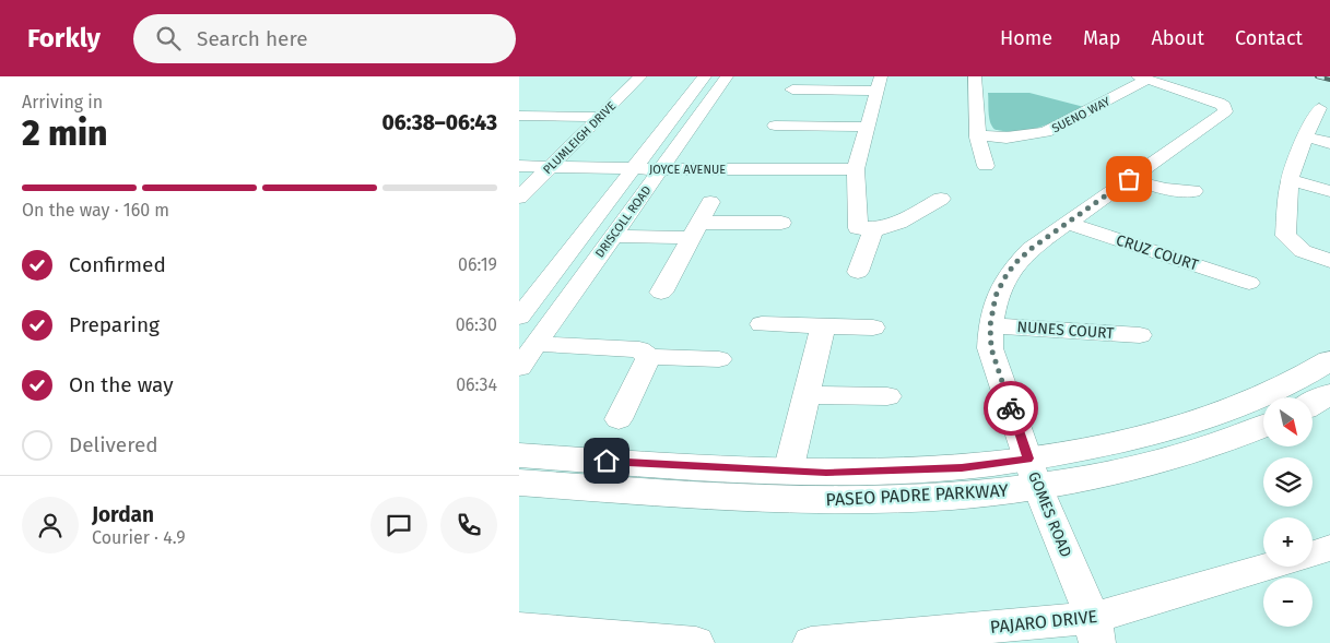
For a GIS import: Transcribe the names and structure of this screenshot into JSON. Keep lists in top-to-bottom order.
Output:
{
  "streets": {
    "main road": ["PASEO PADRE PARKWAY"],
    "street": [
      "SUENO WAY",
      "PLUMLEIGH DRIVE",
      "JOYCE AVENUE",
      "DRISCOLL ROAD",
      "CRUZ COURT",
      "NUNES COURT",
      "GOMES ROAD",
      "PAJARO DRIVE"
    ]
  },
  "crossings": [
    ["SUENO WAY", "GOMES ROAD"],
    ["PLUMLEIGH DRIVE", "JOYCE AVENUE"],
    ["JOYCE AVENUE", "DRISCOLL ROAD"],
    ["CRUZ COURT", "GOMES ROAD"],
    ["NUNES COURT", "GOMES ROAD"],
    ["PASEO PADRE PARKWAY", "GOMES ROAD"],
    ["GOMES ROAD", "PAJARO DRIVE"]
  ],
  "north": "bottom right",
  "page": {
    "header": "Forkly",
    "search": "Search here",
    "nav": [
      "Home",
      "Map",
      "About",
      "Contact"
    ],
    "heading": ["2 min", "Arriving in", "06:38–06:43"],
    "panel": ["Jordan", "Courier · 4.9"],
    "bar": "On the way · 160 m",
    "list": [
      ["Confirmed", "06:19"],
      ["Preparing", "06:30"],
      ["On the way", "06:34"],
      "Delivered"
    ],
    "map_buttons": ["+", "−"]
  }
}
